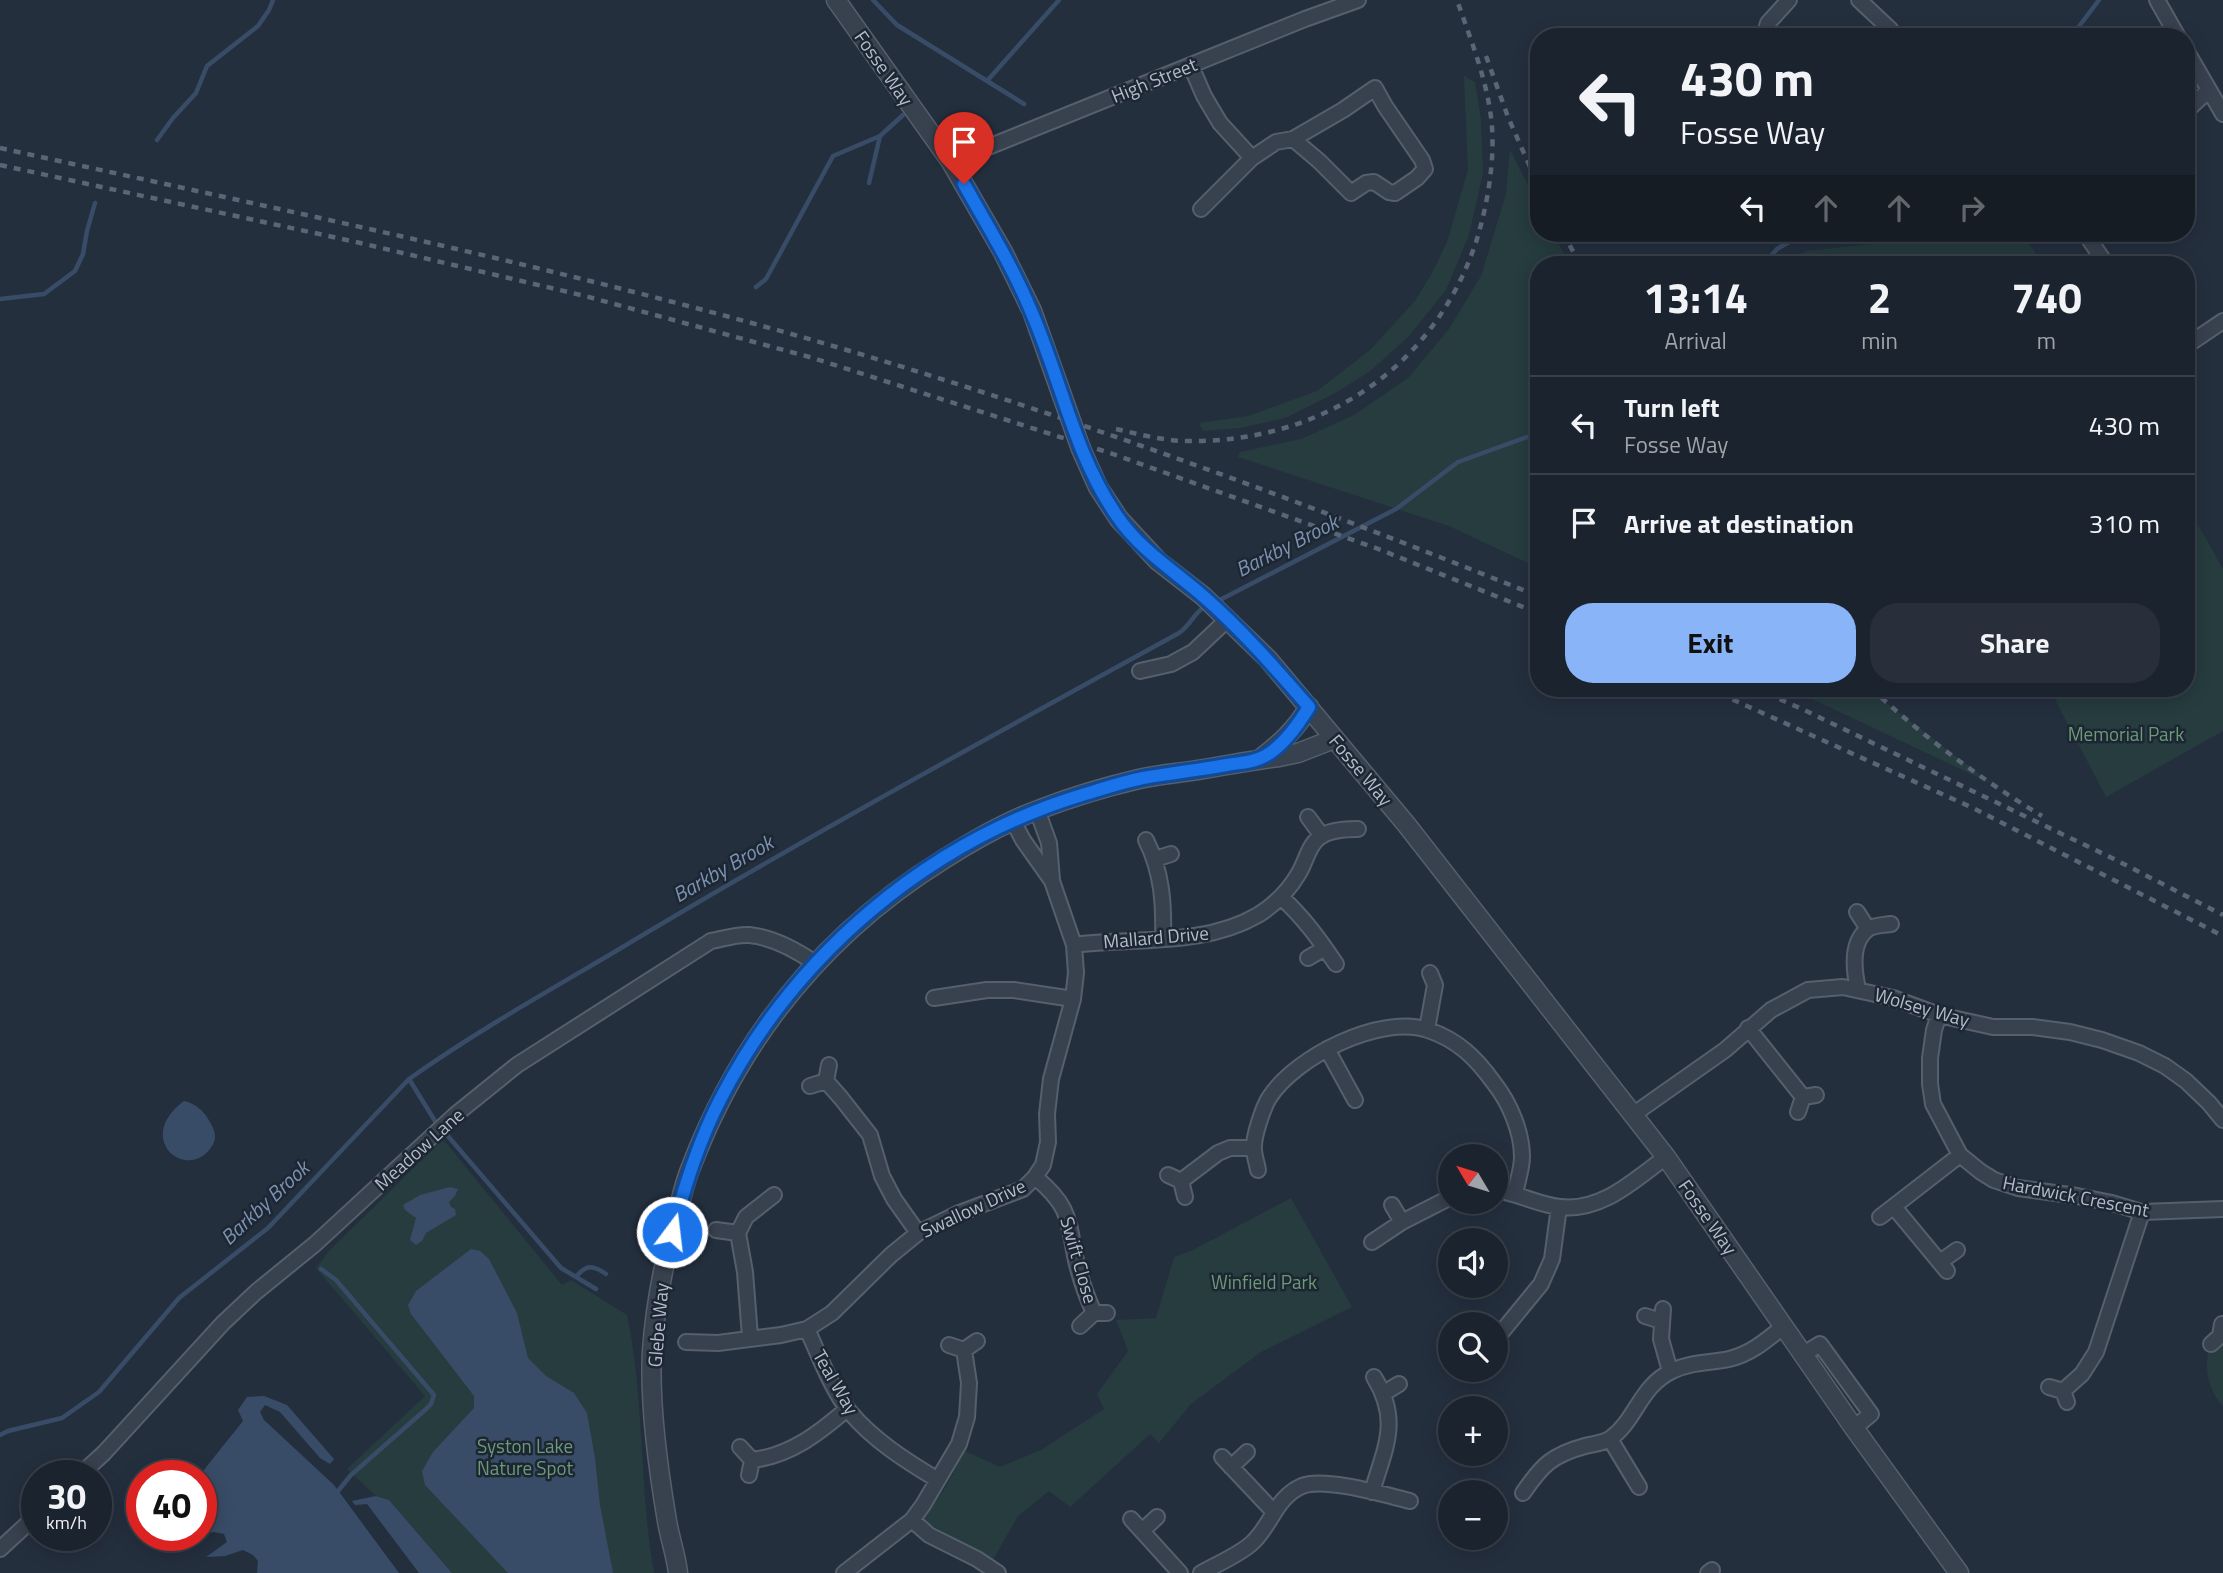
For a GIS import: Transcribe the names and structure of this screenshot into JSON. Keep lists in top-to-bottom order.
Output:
{
  "streets": {
    "street": [
      "Fosse Way",
      "High Street",
      "Mallard Drive",
      "Wolsey Way",
      "Meadow Lane",
      "Hardwick Crescent",
      "Swallow Drive",
      "Swift Close",
      "Glebe Way",
      "Teal Way"
    ]
  },
  "crossings": [
    ["Fosse Way", "High Street"],
    ["Fosse Way", "Wolsey Way"],
    ["Fosse Way", "Glebe Way"],
    ["Mallard Drive", "Swallow Drive"],
    ["Wolsey Way", "Hardwick Crescent"],
    ["Meadow Lane", "Glebe Way"],
    ["Swallow Drive", "Swift Close"],
    ["Swallow Drive", "Glebe Way"],
    ["Swallow Drive", "Teal Way"]
  ],
  "water": ["Barkby Brook"],
  "parks": ["Memorial Park", "Winfield Park", "Syston Lake Nature Spot"],
  "north": "top left",
  "page": {
    "turn": ["430 m", "Fosse Way"],
    "eta": [
      "13:14",
      "Arrival",
      "2",
      "min",
      "740",
      "m"
    ],
    "list": [
      {
        "name": "Turn left",
        "note": "Fosse Way",
        "value": "430 m"
      },
      {
        "name": "Arrive at destination",
        "value": "310 m"
      }
    ],
    "buttons": ["Exit", "Share"],
    "map_buttons": ["+", "−"],
    "speed": "30 km/h",
    "limit": "40"
  }
}
